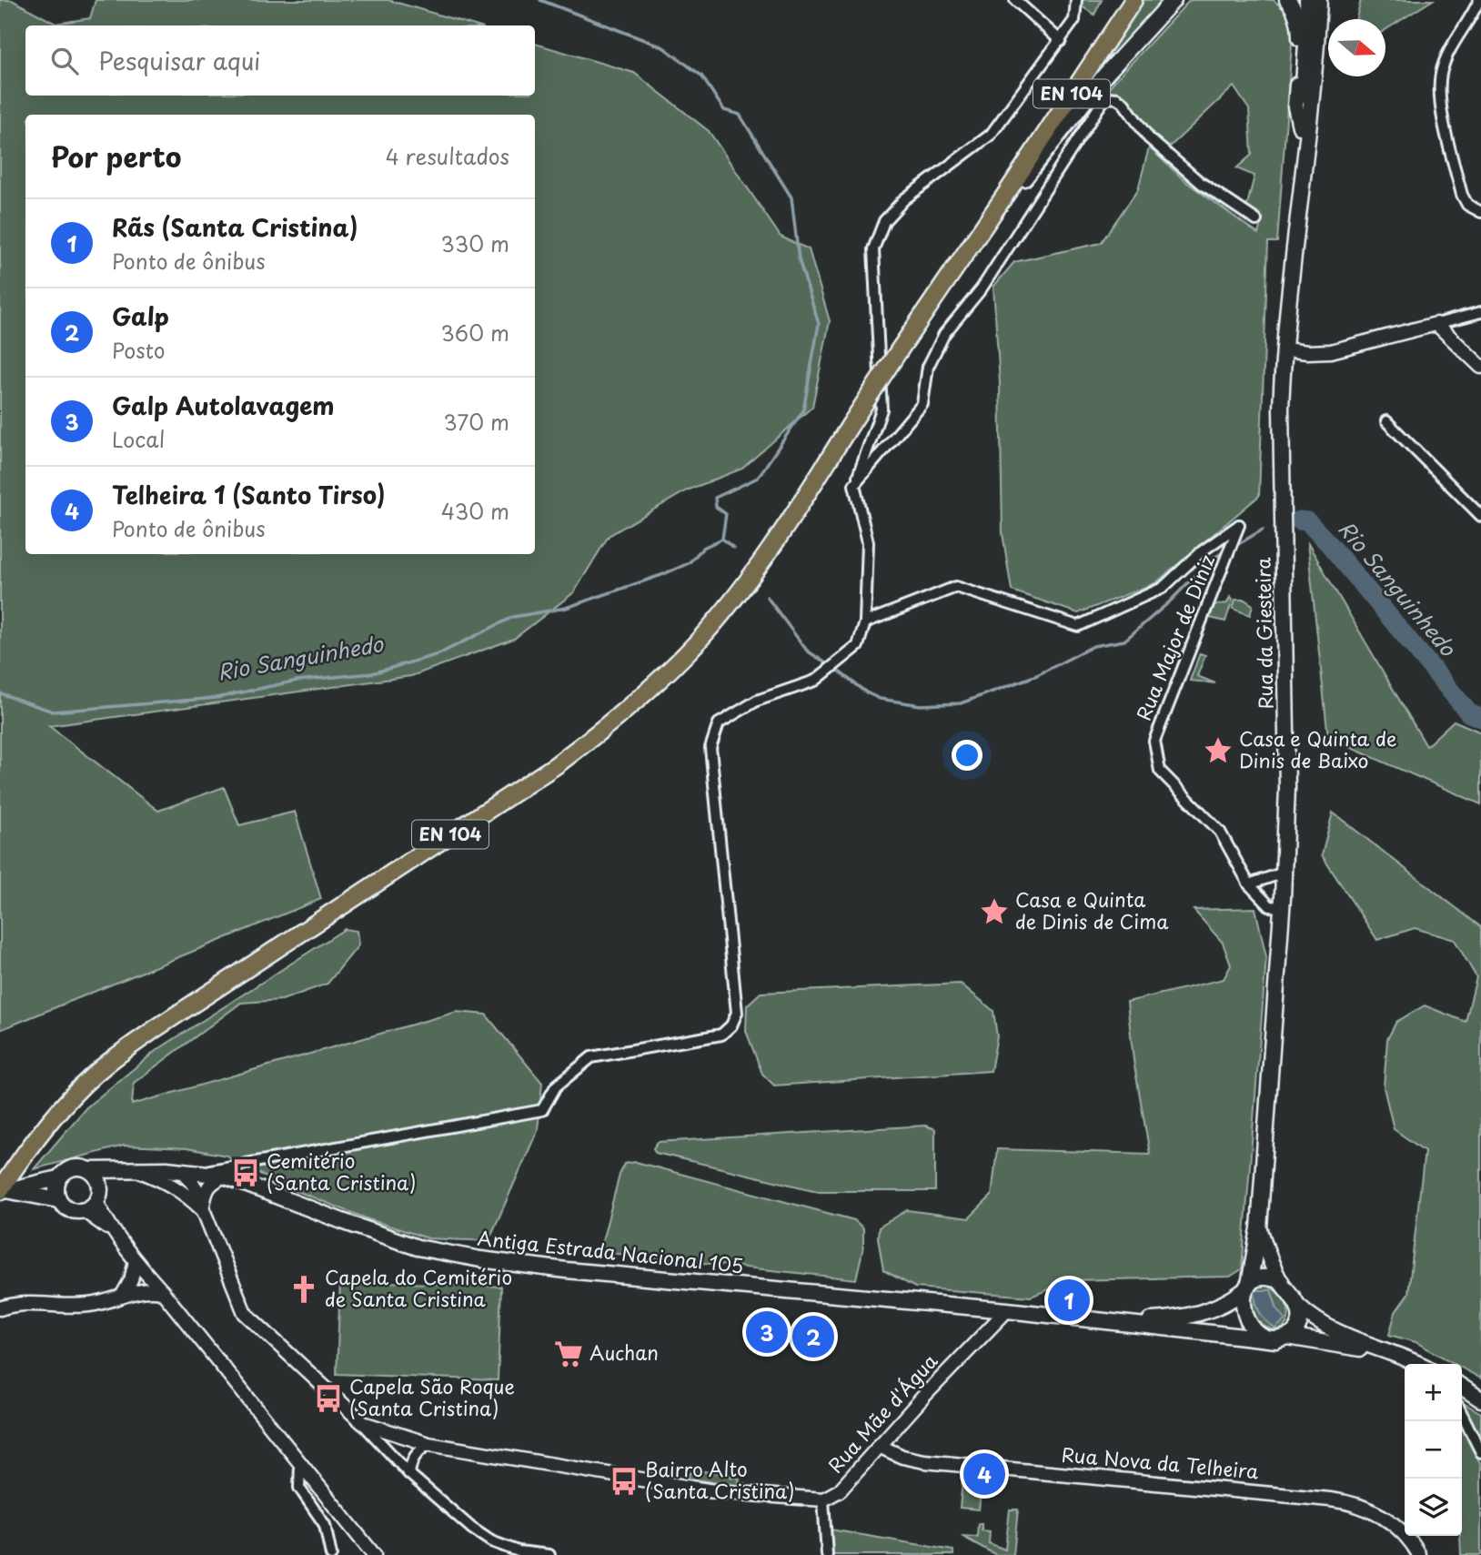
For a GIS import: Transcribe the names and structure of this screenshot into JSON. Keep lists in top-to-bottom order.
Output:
{
  "streets": {
    "main road": ["EN 104", "Rua da Giesteira", "Antiga Estrada Nacional 105"],
    "street": ["Rua Major de Diniz", "Rua Mãe d'Água", "Rua Nova da Telheira"]
  },
  "crossings": [
    ["Rua da Giesteira", "Rua Major de Diniz"],
    ["Rua da Giesteira", "Antiga Estrada Nacional 105"],
    ["Antiga Estrada Nacional 105", "Rua Mãe d'Água"],
    ["Rua Mãe d'Água", "Rua Nova da Telheira"]
  ],
  "water": ["Rio Sanguinhedo"],
  "places": {
    "place": ["Casa e Quinta de Dinis de Baixo", "Casa e Quinta de Dinis de Cima"],
    "bus stop": ["Cemitério (Santa Cristina)", "Capela São Roque (Santa Cristina)", "Bairro Alto (Santa Cristina)"],
    "church": ["Capela do Cemitério de Santa Cristina"],
    "supermarket": ["Auchan"]
  },
  "north": "right",
  "page": {
    "search": "Pesquisar aqui",
    "heading": ["Por perto", "4 resultados"],
    "list": [
      {
        "mark": "1",
        "name": "Rãs (Santa Cristina)",
        "note": "Ponto de ônibus",
        "value": "330 m"
      },
      {
        "mark": "2",
        "name": "Galp",
        "note": "Posto",
        "value": "360 m"
      },
      {
        "mark": "3",
        "name": "Galp Autolavagem",
        "note": "Local",
        "value": "370 m"
      },
      {
        "mark": "4",
        "name": "Telheira 1 (Santo Tirso)",
        "note": "Ponto de ônibus",
        "value": "430 m"
      }
    ],
    "pins": [
      "1",
      "3",
      "2",
      "4"
    ],
    "map_buttons": ["+", "−"]
  }
}
